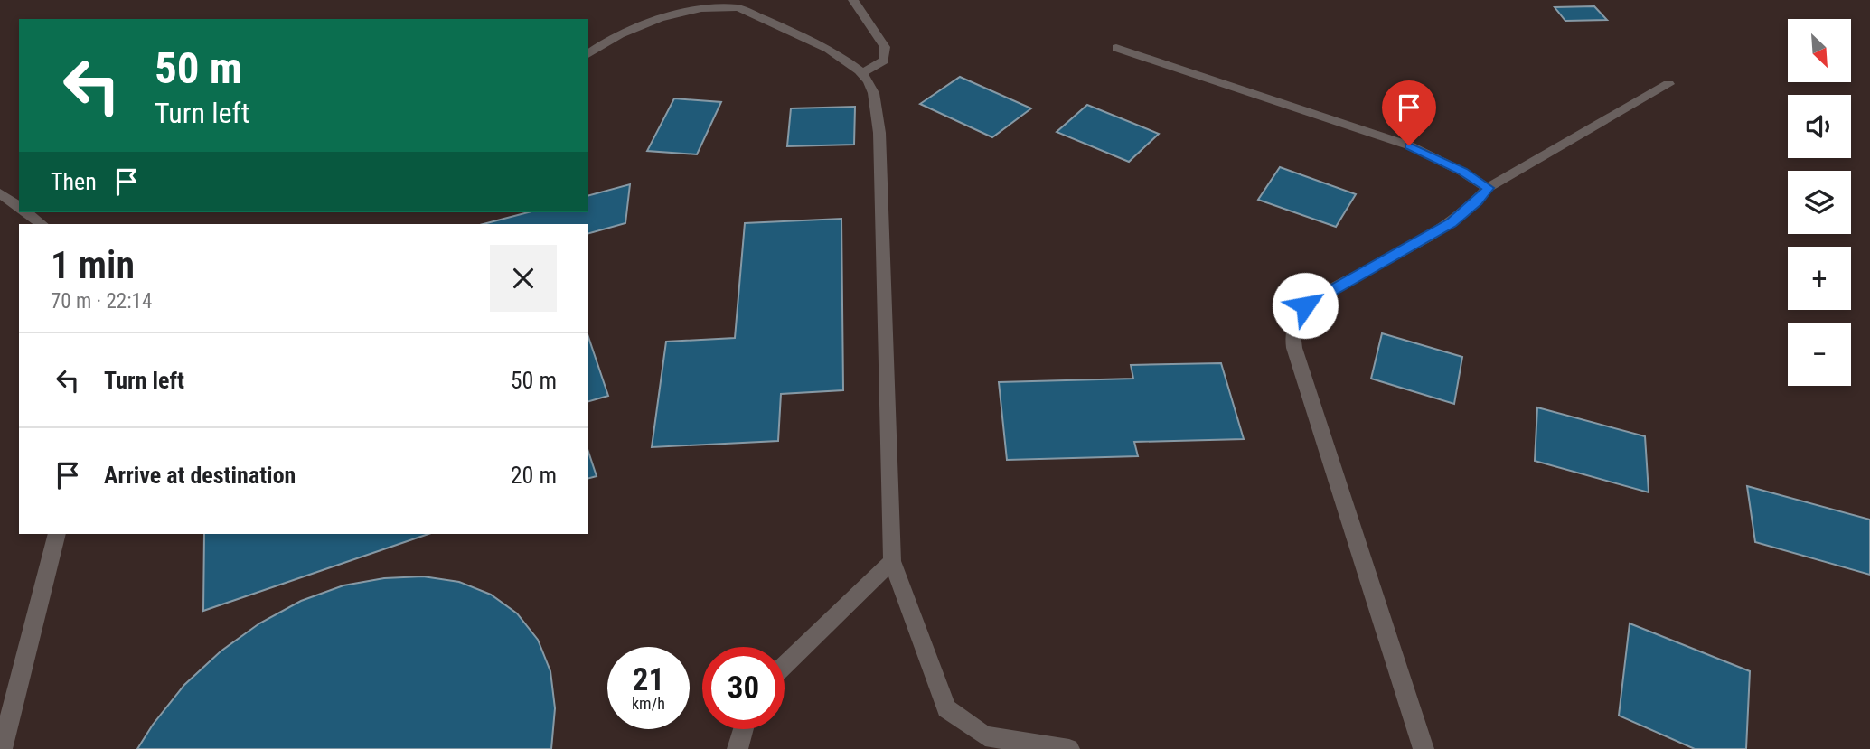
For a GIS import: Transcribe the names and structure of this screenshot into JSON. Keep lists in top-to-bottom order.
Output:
{
  "north": "bottom right",
  "page": {
    "map_buttons": ["+", "−"],
    "turn": ["50 m", "Turn left"],
    "then": "Then",
    "heading": ["1 min", "70 m · 22:14"],
    "list": [
      {
        "name": "Turn left",
        "value": "50 m"
      },
      {
        "name": "Arrive at destination",
        "value": "20 m"
      }
    ],
    "speed": "21 km/h",
    "limit": "30"
  }
}
